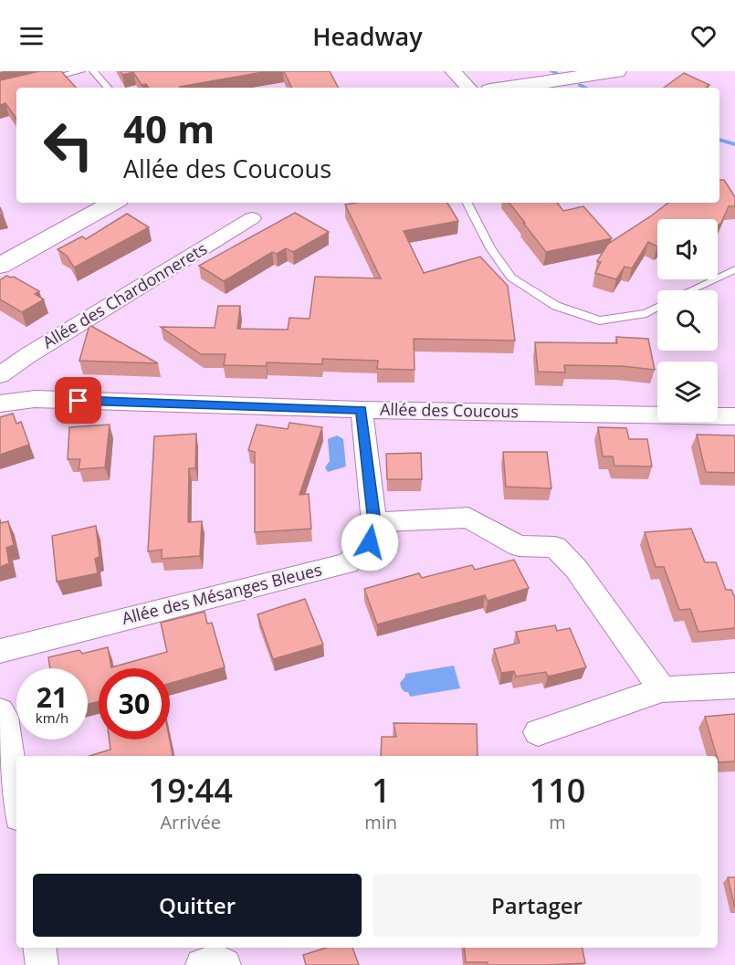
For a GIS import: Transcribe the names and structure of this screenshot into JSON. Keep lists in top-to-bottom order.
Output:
{
  "streets": {
    "street": ["Allée des Chardonnerets", "Allée des Coucous", "Allée des Mésanges Bleues"]
  },
  "crossings": [
    ["Allée des Coucous", "Allée des Mésanges Bleues"]
  ],
  "page": {
    "header": "Headway",
    "turn": ["40 m", "Allée des Coucous"],
    "speed": "21 km/h",
    "limit": "30",
    "eta": [
      "19:44",
      "Arrivée",
      "1",
      "min",
      "110",
      "m"
    ],
    "buttons": ["Quitter", "Partager"]
  }
}
